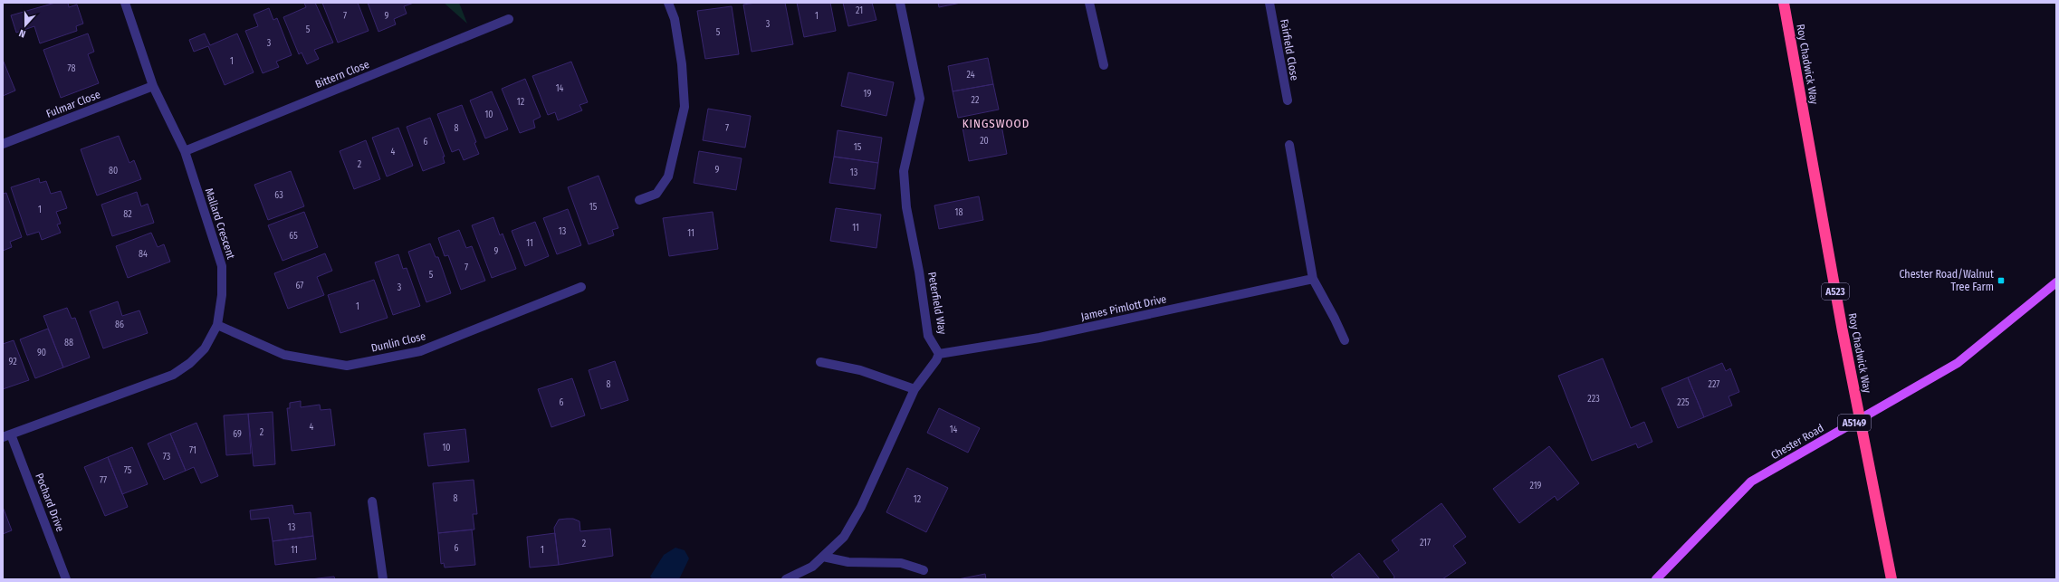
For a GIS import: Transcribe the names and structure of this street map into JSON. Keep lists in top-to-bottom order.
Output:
{
  "streets": {
    "highway": ["Roy Chadwick Way", "A523"],
    "main road": ["A5149", "Chester Road"],
    "street": [
      "Fairfield Close",
      "Bittern Close",
      "Fulmar Close",
      "Mallard Crescent",
      "Peterfield Way",
      "James Pimlott Drive",
      "Dunlin Close",
      "Pochard Drive"
    ]
  },
  "crossings": [
    ["Bittern Close", "Mallard Crescent"],
    ["Fulmar Close", "Mallard Crescent"],
    ["Mallard Crescent", "Dunlin Close"],
    ["Mallard Crescent", "Pochard Drive"],
    ["Peterfield Way", "James Pimlott Drive"]
  ],
  "districts": ["KINGSWOOD"],
  "places": {
    "transit": ["Chester Road/Walnut Tree Farm"]
  },
  "house_numbers": [
    "21",
    "7",
    "9",
    "1",
    "3",
    "5",
    "5",
    "3",
    "1",
    "78",
    "24",
    "14",
    "19",
    "22",
    "12",
    "10",
    "8",
    "7",
    "20",
    "6",
    "15",
    "4",
    "2",
    "9",
    "80",
    "13",
    "63",
    "15",
    "1",
    "18",
    "82",
    "11",
    "13",
    "11",
    "65",
    "11",
    "9",
    "84",
    "7",
    "5",
    "67",
    "3",
    "1",
    "86",
    "88",
    "90",
    "92",
    "8",
    "227",
    "223",
    "6",
    "225",
    "4",
    "14",
    "2",
    "69",
    "10",
    "71",
    "73",
    "75",
    "77",
    "219",
    "8",
    "12",
    "13",
    "217",
    "2",
    "6",
    "11",
    "1"
  ],
  "north": "bottom"
}
